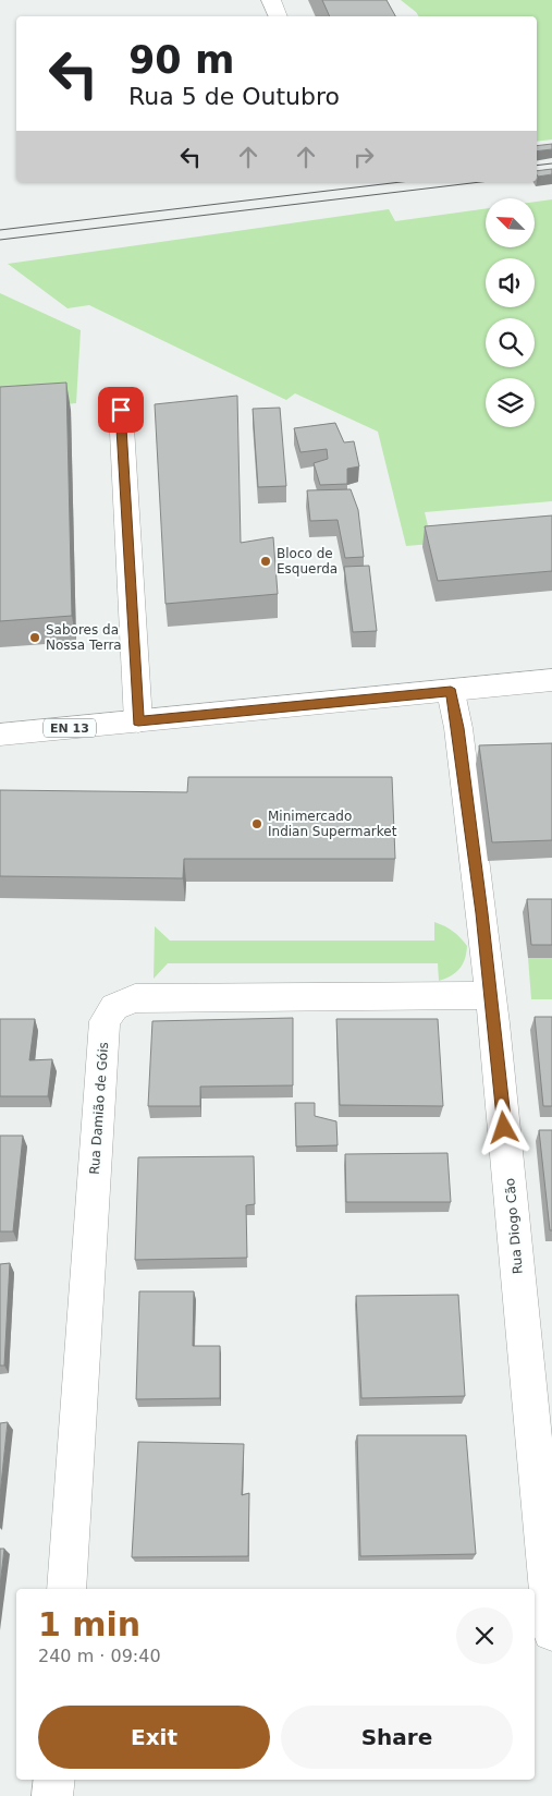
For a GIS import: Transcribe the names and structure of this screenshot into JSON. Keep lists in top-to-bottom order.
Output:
{
  "streets": {
    "street": ["EN 13", "Rua Damião de Góis", "Rua Diogo Cão"]
  },
  "crossings": [
    ["EN 13", "Rua Diogo Cão"],
    ["Rua Damião de Góis", "Rua Diogo Cão"]
  ],
  "places": ["Bloco de Esquerda", "Sabores da Nossa Terra", "Minimercado Indian Supermarket"],
  "north": "top left",
  "page": {
    "turn": ["90 m", "Rua 5 de Outubro"],
    "heading": ["1 min", "240 m · 09:40"],
    "buttons": ["Exit", "Share"]
  }
}
